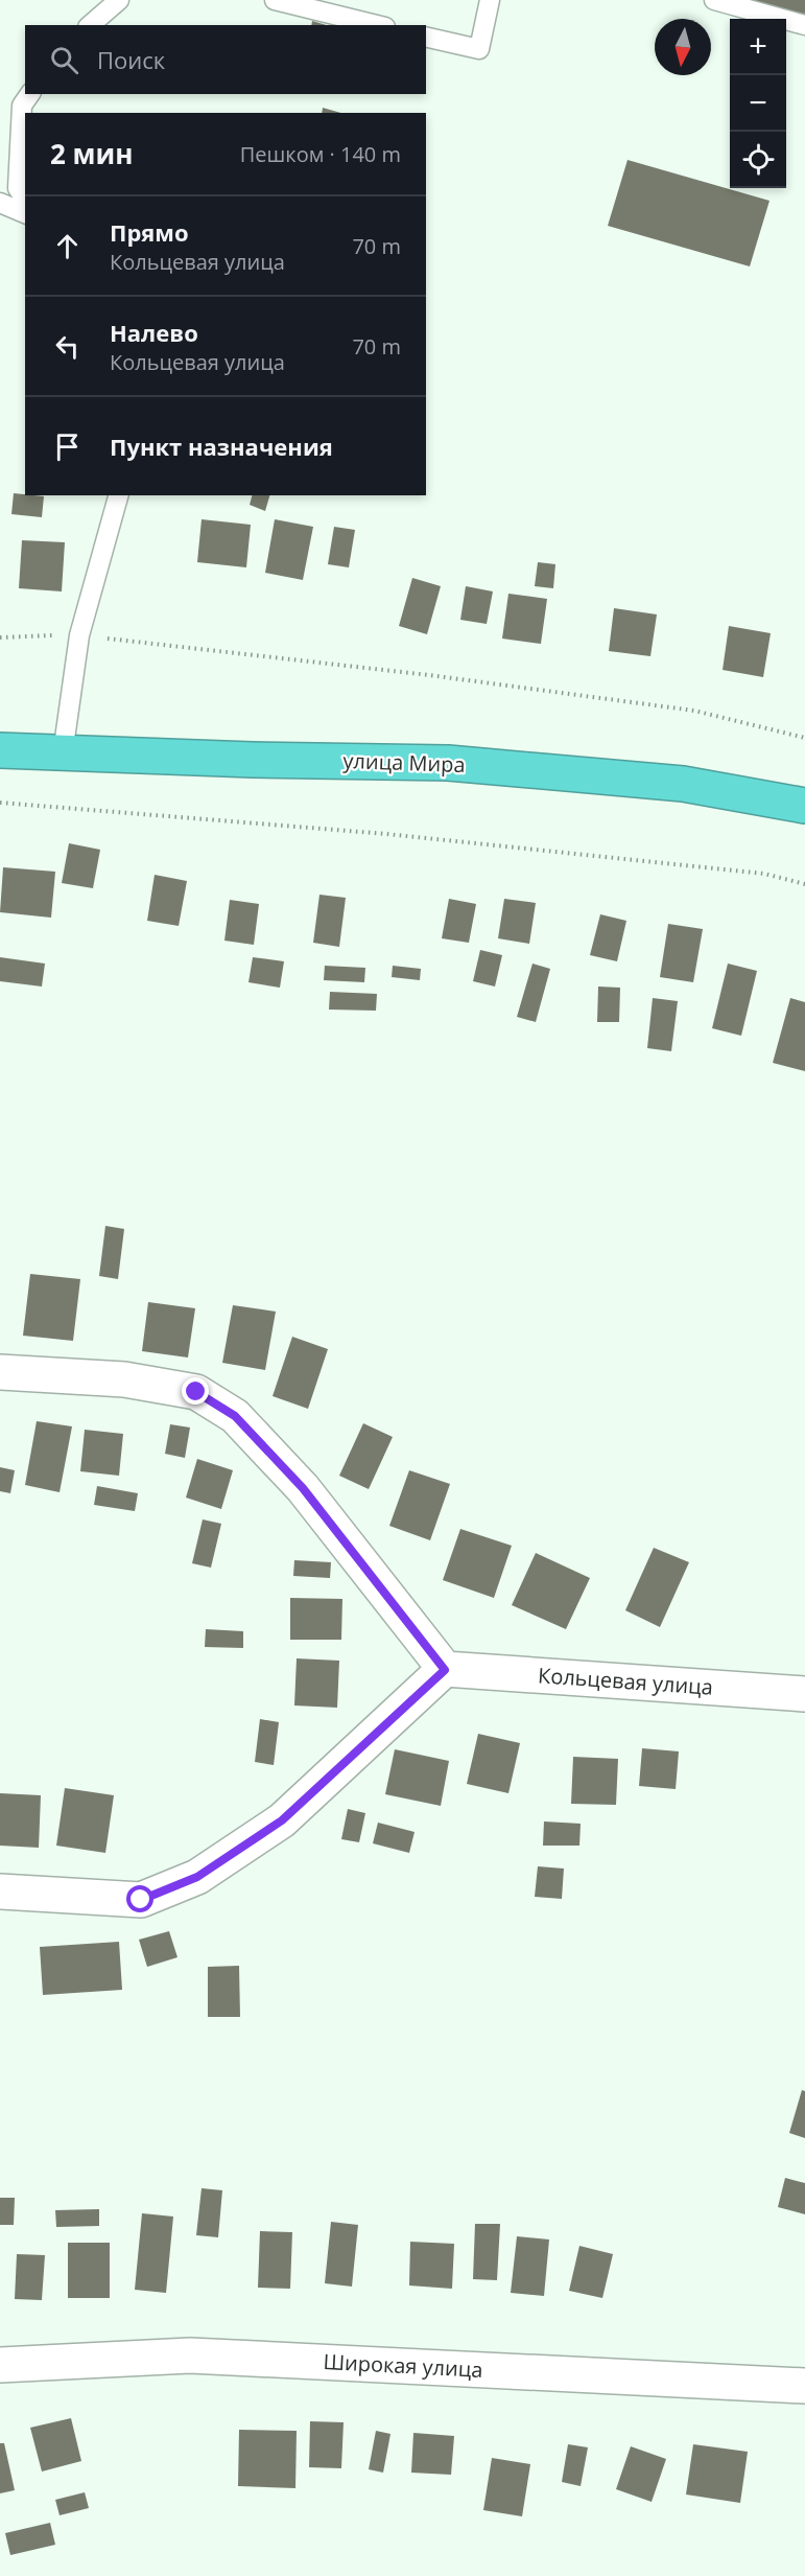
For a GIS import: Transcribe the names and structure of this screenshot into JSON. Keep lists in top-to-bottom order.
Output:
{
  "streets": {
    "highway": ["улица Мира"],
    "street": ["Кольцевая улица", "Широкая улица"]
  },
  "north": "bottom",
  "page": {
    "map_buttons": ["+", "−"],
    "search": "Поиск",
    "heading": ["2 мин", "Пешком · 140 m"],
    "list": [
      ["Прямо", "Кольцевая улица", "70 m"],
      ["Налево", "Кольцевая улица", "70 m"],
      "Пункт назначения"
    ]
  }
}
